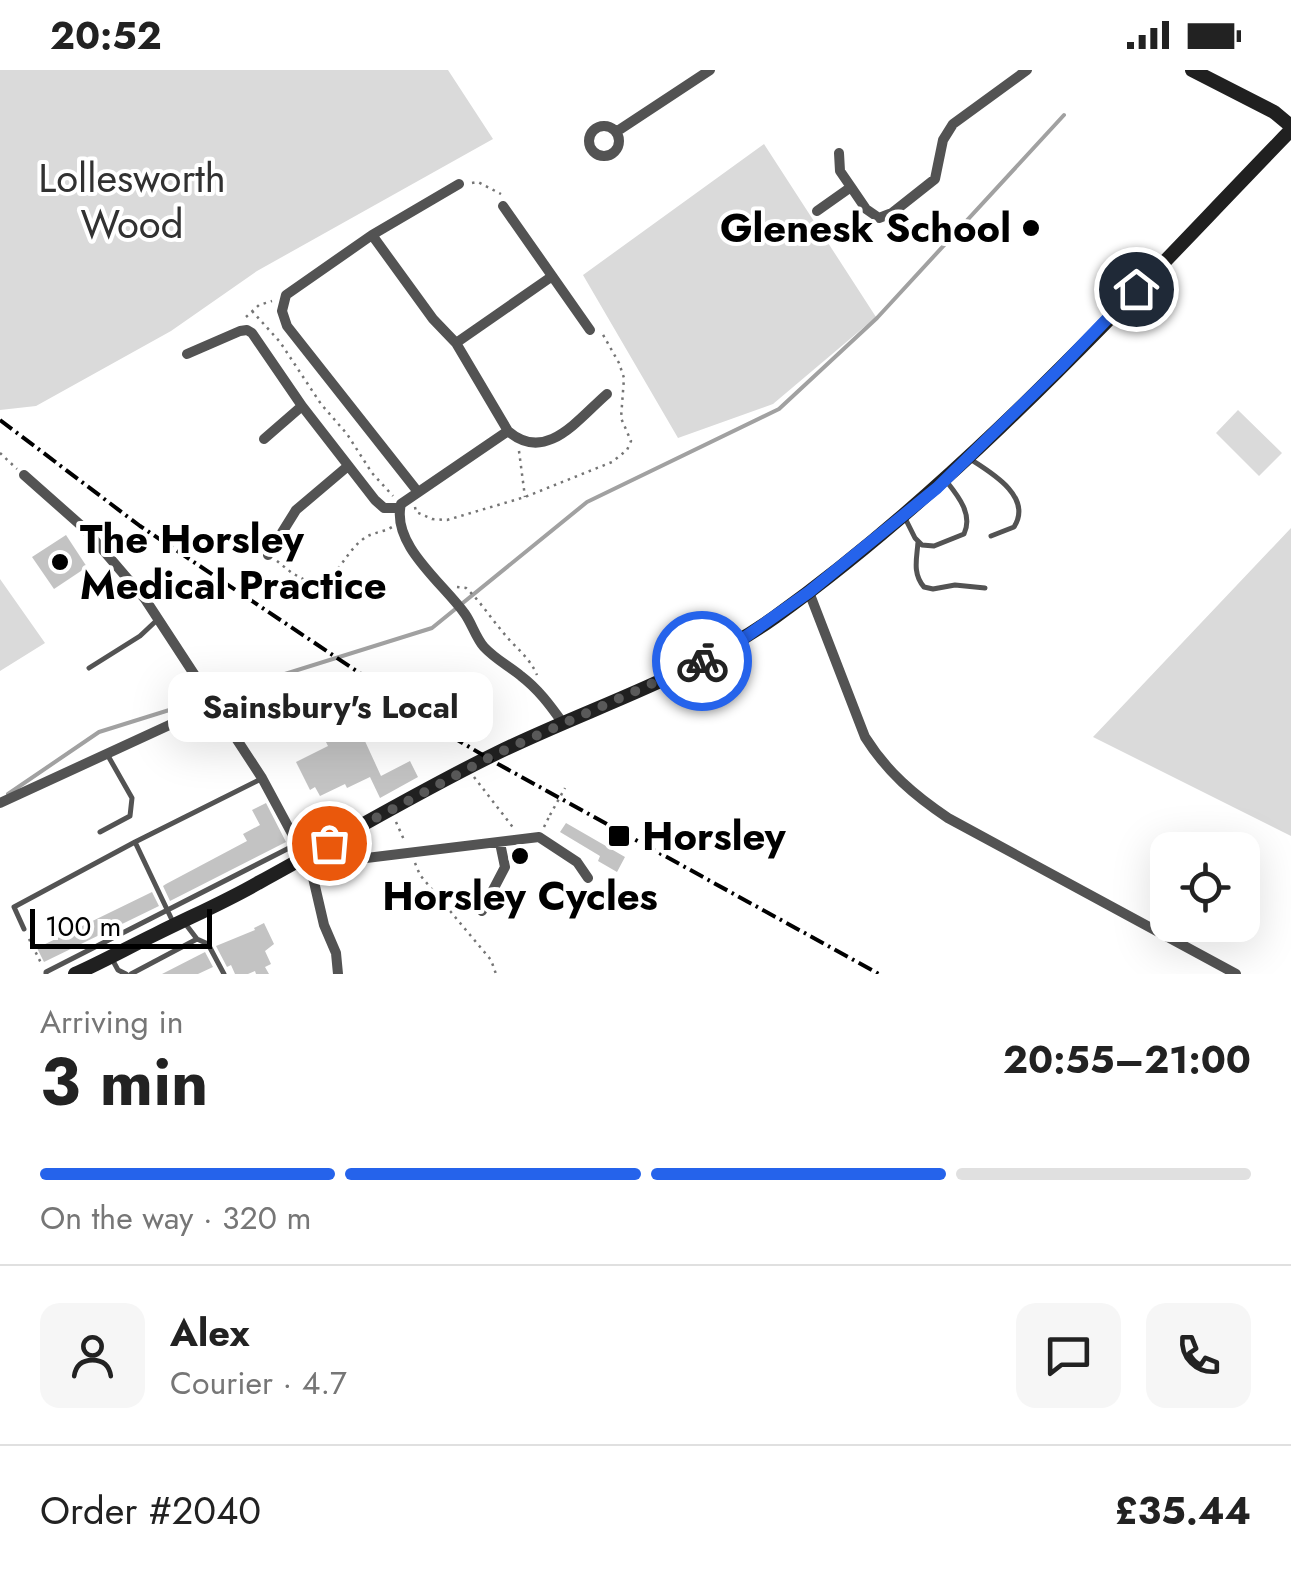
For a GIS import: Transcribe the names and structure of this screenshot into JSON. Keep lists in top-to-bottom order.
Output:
{
  "parks": ["Lollesworth Wood"],
  "places": {
    "other": [
      "Glenesk School",
      "The Horsley Medical Practice",
      "Sainsbury's Local",
      "Horsley Cycles"
    ],
    "transit": ["Horsley"]
  },
  "scale_bar": "100 m",
  "page": {
    "status": "20:52",
    "bubble": "Sainsbury's Local",
    "scale": "100 m",
    "heading": ["3 min", "Arriving in", "20:55–21:00"],
    "panel": [
      "Alex",
      "Courier · 4.7",
      "Order #2040",
      "£35.44"
    ],
    "bar": "On the way · 320 m"
  }
}
